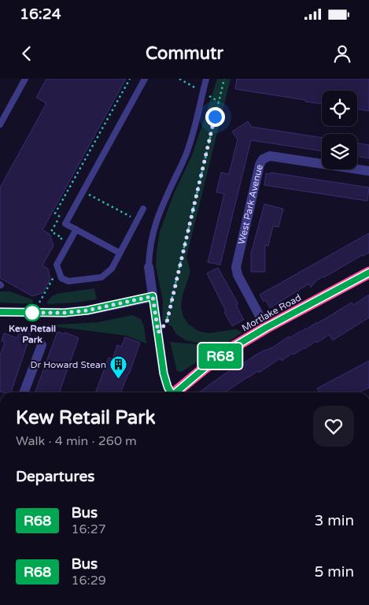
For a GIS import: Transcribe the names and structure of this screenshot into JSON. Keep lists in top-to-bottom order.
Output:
{
  "streets": {
    "highway": ["Mortlake Road"],
    "street": ["West Park Avenue"]
  },
  "crossings": [
    ["West Park Avenue", "Mortlake Road"]
  ],
  "places": {
    "other": ["Kew Retail Park"],
    "building": ["Dr Howard Stean"]
  },
  "lines": ["bus line R68"],
  "page": {
    "status": "16:24",
    "header": "Commutr",
    "on_map": "R68",
    "heading": [
      ["Kew Retail Park", "Walk · 4 min · 260 m"],
      "Departures"
    ],
    "list": [
      {
        "mark": "R68",
        "name": "Bus",
        "note": "16:27",
        "value": "3 min"
      },
      {
        "mark": "R68",
        "name": "Bus",
        "note": "16:29",
        "value": "5 min"
      }
    ]
  }
}
